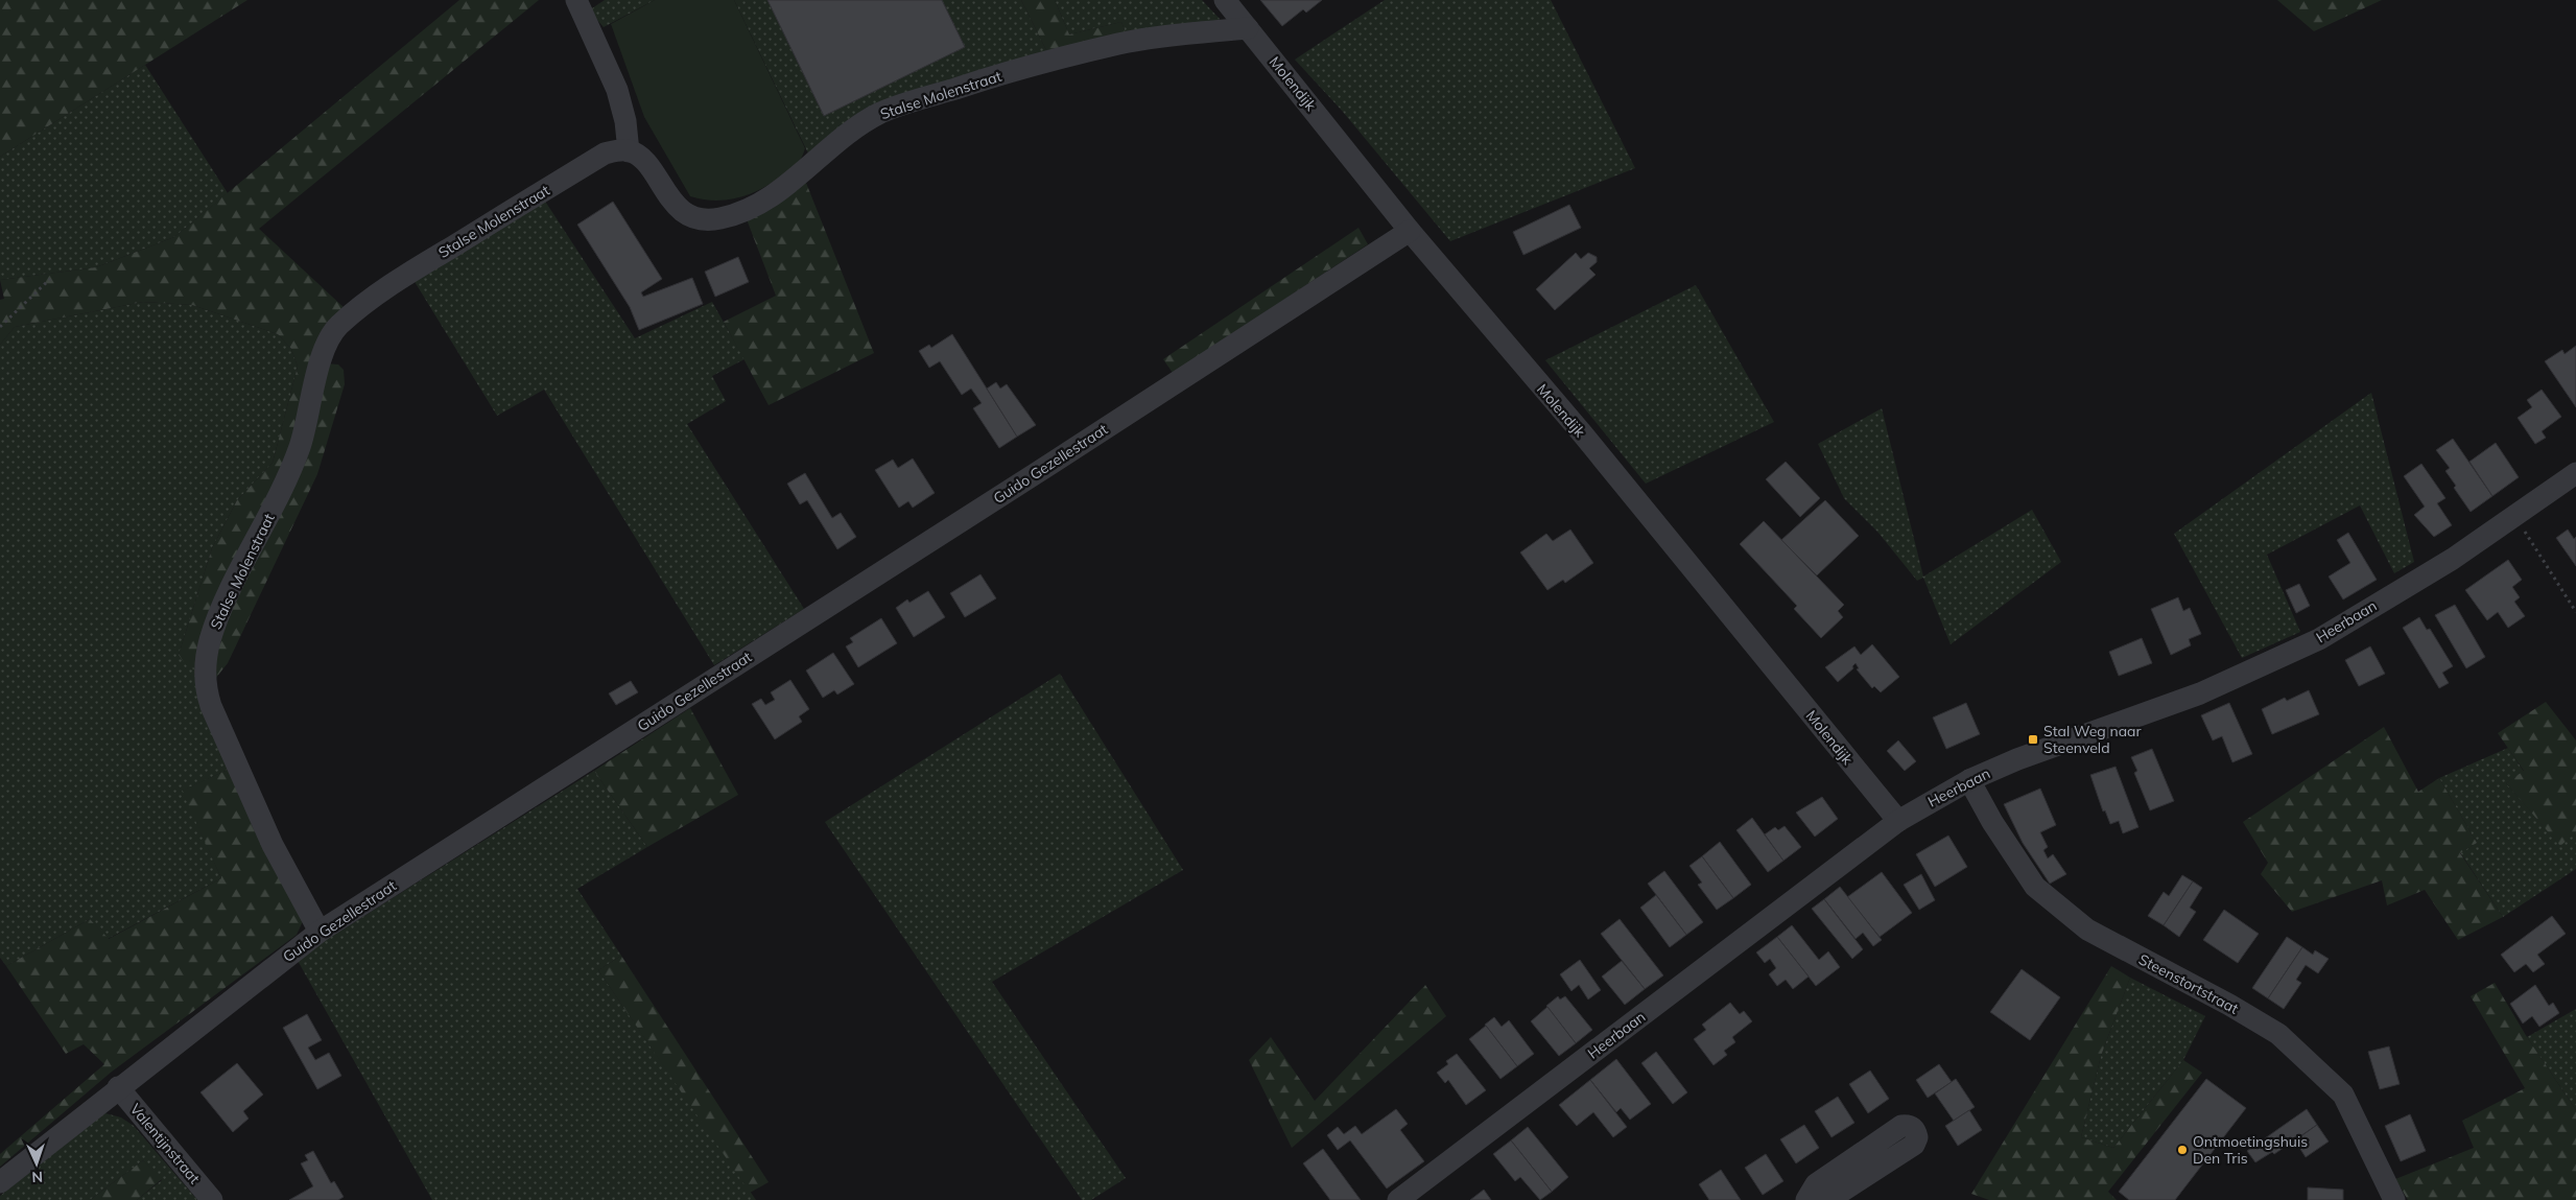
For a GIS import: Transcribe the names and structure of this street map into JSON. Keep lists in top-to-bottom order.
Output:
{
  "streets": {
    "street": [
      "Molendijk",
      "Stalse Molenstraat",
      "Guido Gezellestraat",
      "Heerbaan",
      "Steenstortstraat",
      "Valentijnstraat"
    ]
  },
  "crossings": [
    ["Molendijk", "Stalse Molenstraat"],
    ["Molendijk", "Guido Gezellestraat"],
    ["Molendijk", "Heerbaan"],
    ["Stalse Molenstraat", "Guido Gezellestraat"],
    ["Guido Gezellestraat", "Valentijnstraat"],
    ["Heerbaan", "Steenstortstraat"]
  ],
  "places": {
    "transit": ["Stal Weg naar Steenveld"],
    "other": ["Ontmoetingshuis Den Tris"]
  },
  "north": "bottom"
}
